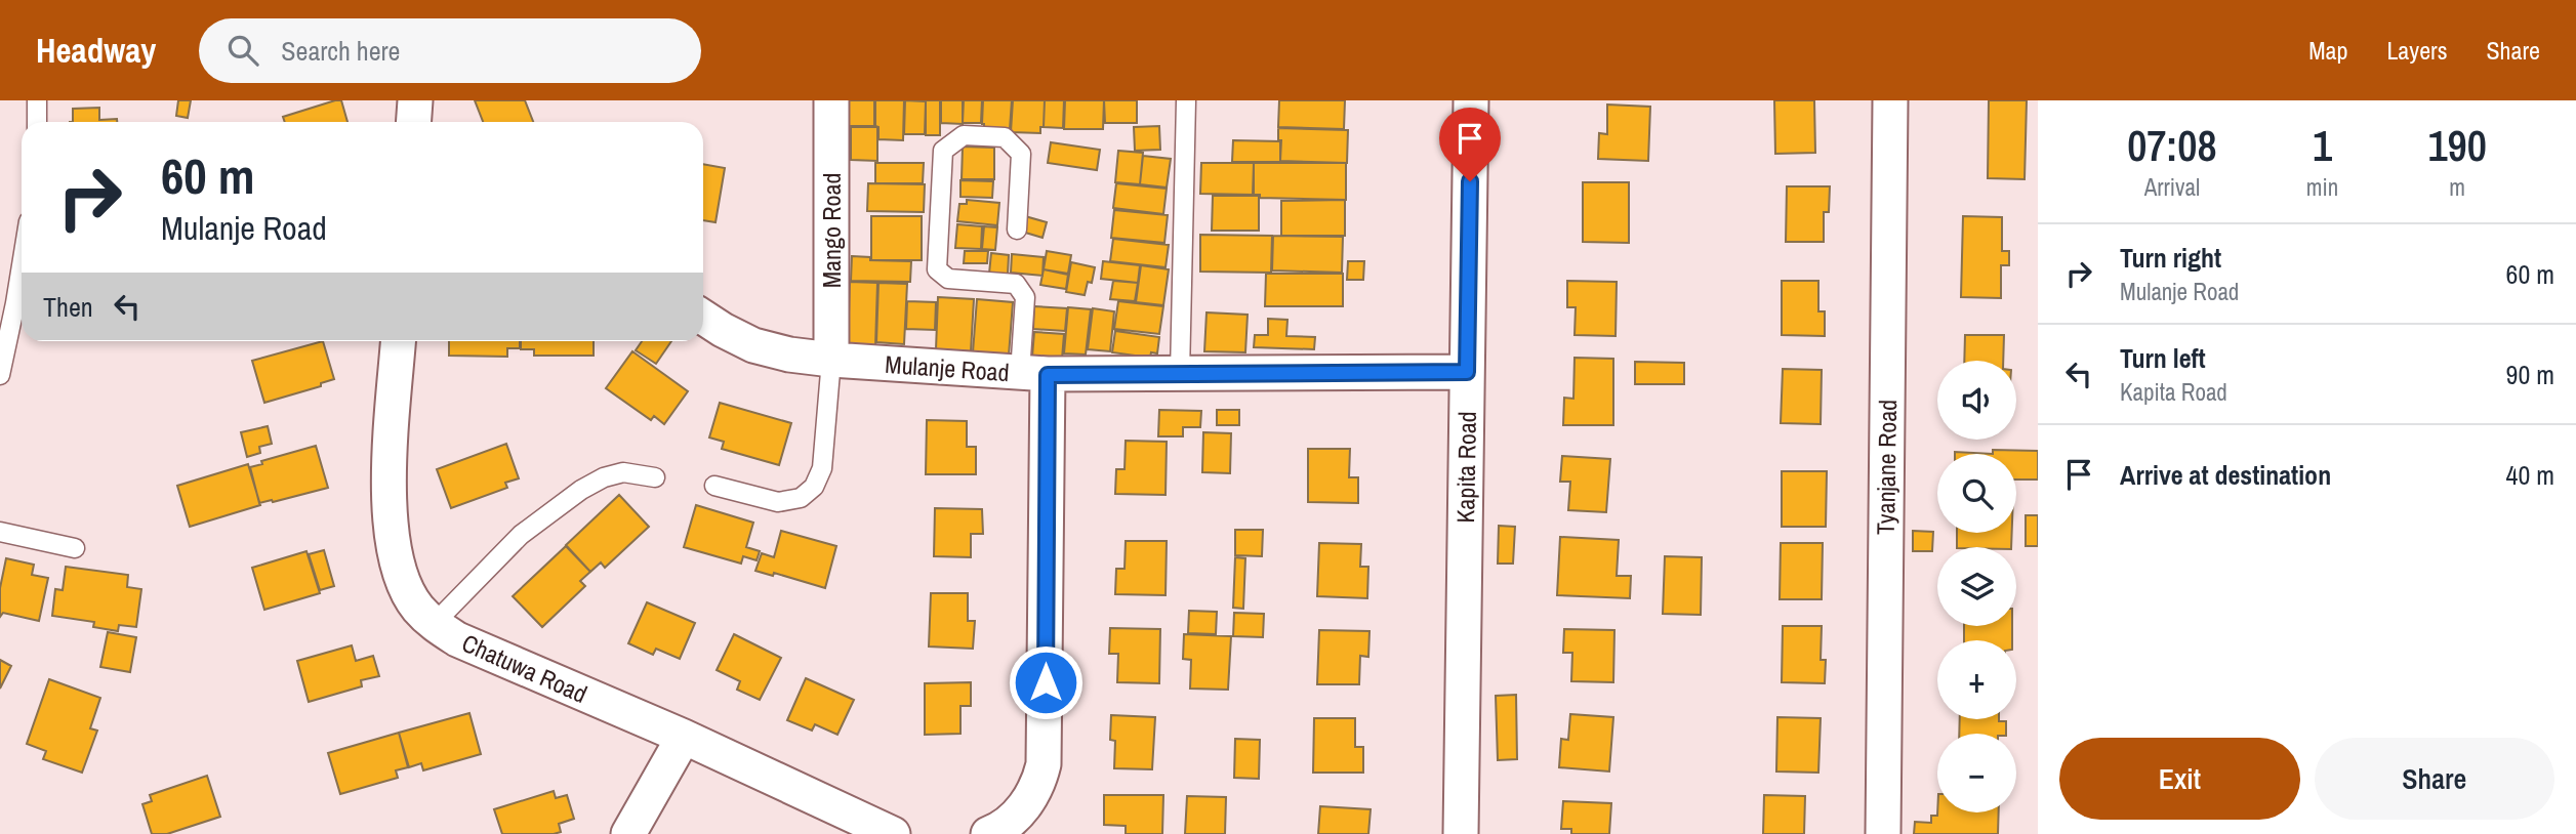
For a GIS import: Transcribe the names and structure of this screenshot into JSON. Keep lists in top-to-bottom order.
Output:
{
  "streets": {
    "street": [
      "Mango Road",
      "Mulanje Road",
      "Kapita Road",
      "Tyanjane Road",
      "Chatuwa Road"
    ]
  },
  "crossings": [
    ["Mango Road", "Mulanje Road"],
    ["Mulanje Road", "Kapita Road"]
  ],
  "page": {
    "header": "Headway",
    "search": "Search here",
    "nav": ["Map", "Layers", "Share"],
    "eta": [
      "07:08",
      "Arrival",
      "1",
      "min",
      "190",
      "m"
    ],
    "turn": ["60 m", "Mulanje Road"],
    "list": [
      {
        "name": "Turn right",
        "note": "Mulanje Road",
        "value": "60 m"
      },
      {
        "name": "Turn left",
        "note": "Kapita Road",
        "value": "90 m"
      },
      {
        "name": "Arrive at destination",
        "value": "40 m"
      }
    ],
    "then": "Then",
    "map_buttons": ["+", "−"],
    "buttons": ["Exit", "Share"]
  }
}
